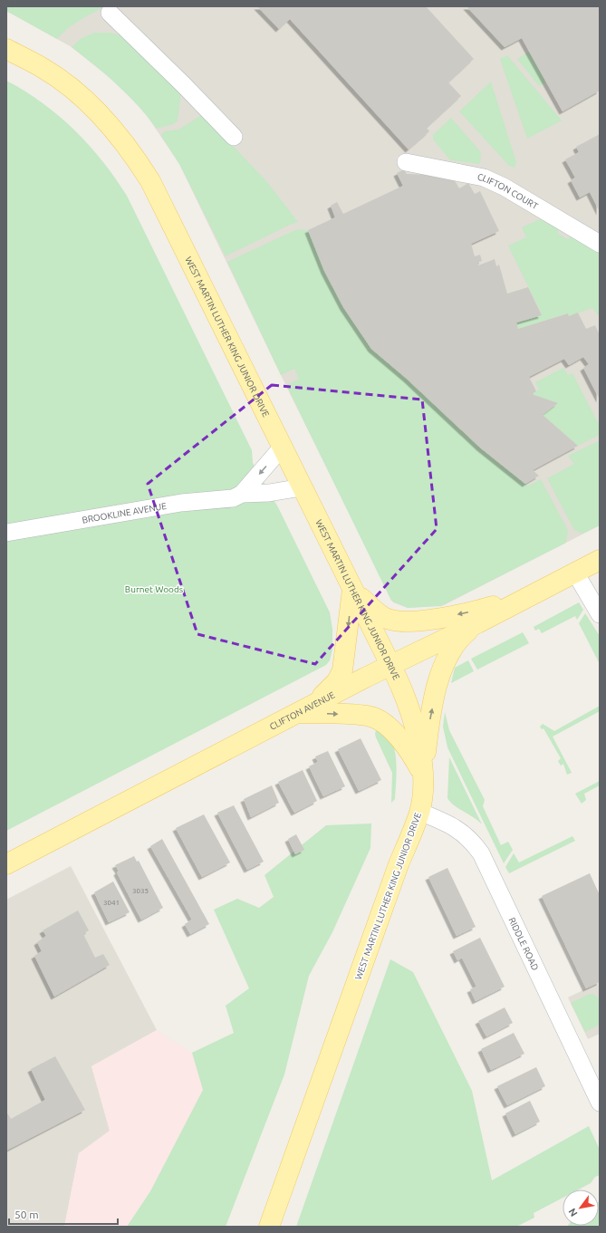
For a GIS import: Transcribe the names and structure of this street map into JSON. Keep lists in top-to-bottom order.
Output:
{
  "streets": {
    "main road": ["WEST MARTIN LUTHER KING JUNIOR DRIVE", "CLIFTON AVENUE"],
    "street": ["CLIFTON COURT", "BROOKLINE AVENUE", "RIDDLE ROAD"]
  },
  "crossings": [
    ["WEST MARTIN LUTHER KING JUNIOR DRIVE", "BROOKLINE AVENUE"],
    ["WEST MARTIN LUTHER KING JUNIOR DRIVE", "CLIFTON AVENUE"],
    ["WEST MARTIN LUTHER KING JUNIOR DRIVE", "RIDDLE ROAD"]
  ],
  "parks": ["Burnet Woods"],
  "house_numbers": ["3035", "3041"],
  "scale_bar": "50 m",
  "north": "bottom left"
}
